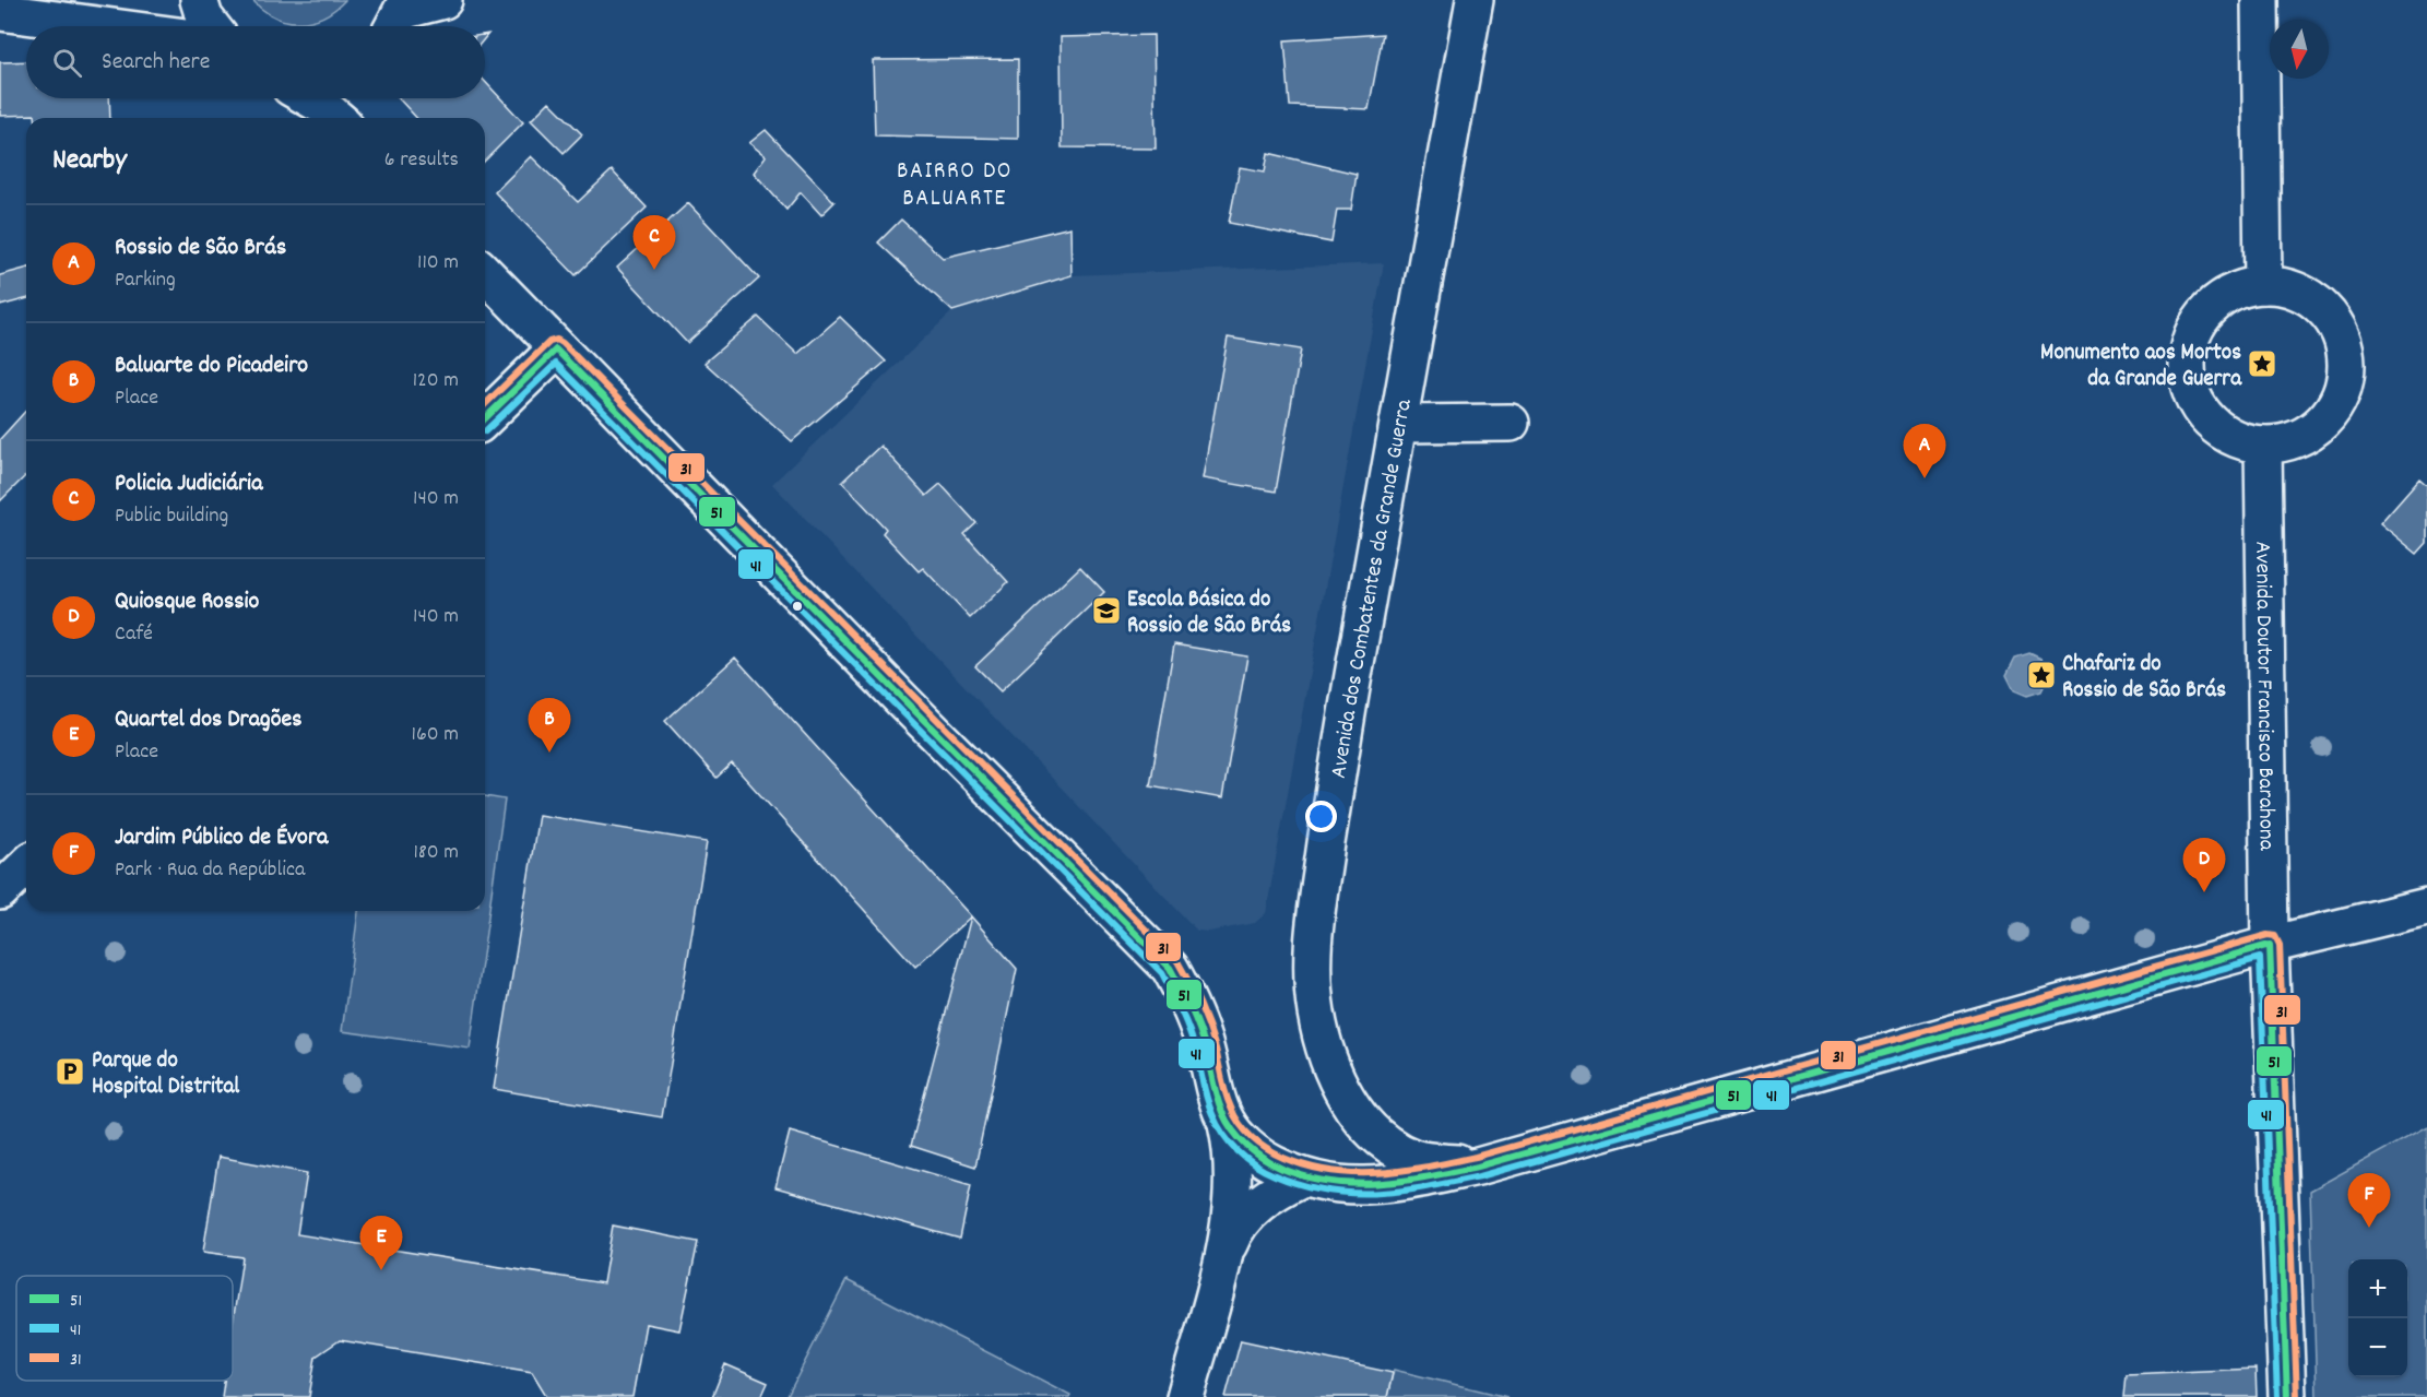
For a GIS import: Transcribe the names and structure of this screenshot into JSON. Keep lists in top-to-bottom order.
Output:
{
  "streets": {
    "street": ["Avenida dos Combatentes da Grande Guerra", "Avenida Doutor Francisco Barahona"]
  },
  "districts": ["BAIRRO DO BALUARTE"],
  "places": {
    "place": ["Monumento aos Mortos da Grande Guerra", "Chafariz do Rossio de São Brás"],
    "school or university": ["Escola Básica do Rossio de São Brás"],
    "parking": ["Parque do Hospital Distrital"]
  },
  "lines": ["transit line 31", "transit line 51", "transit line 41"],
  "legend": ["51", "41", "31"],
  "north": "bottom",
  "page": {
    "search": "Search here",
    "heading": ["Nearby", "6 results"],
    "list": [
      {
        "mark": "A",
        "name": "Rossio de São Brás",
        "note": "Parking",
        "value": "110 m"
      },
      {
        "mark": "B",
        "name": "Baluarte do Picadeiro",
        "note": "Place",
        "value": "120 m"
      },
      {
        "mark": "C",
        "name": "Policia Judiciária",
        "note": "Public building",
        "value": "140 m"
      },
      {
        "mark": "D",
        "name": "Quiosque Rossio",
        "note": "Café",
        "value": "140 m"
      },
      {
        "mark": "E",
        "name": "Quartel dos Dragões",
        "note": "Place",
        "value": "160 m"
      },
      {
        "mark": "F",
        "name": "Jardim Público de Évora",
        "note": "Park · Rua da República",
        "value": "180 m"
      }
    ],
    "pins": [
      "C",
      "A",
      "B",
      "D",
      "F",
      "E"
    ],
    "map_buttons": ["+", "−"]
  }
}
